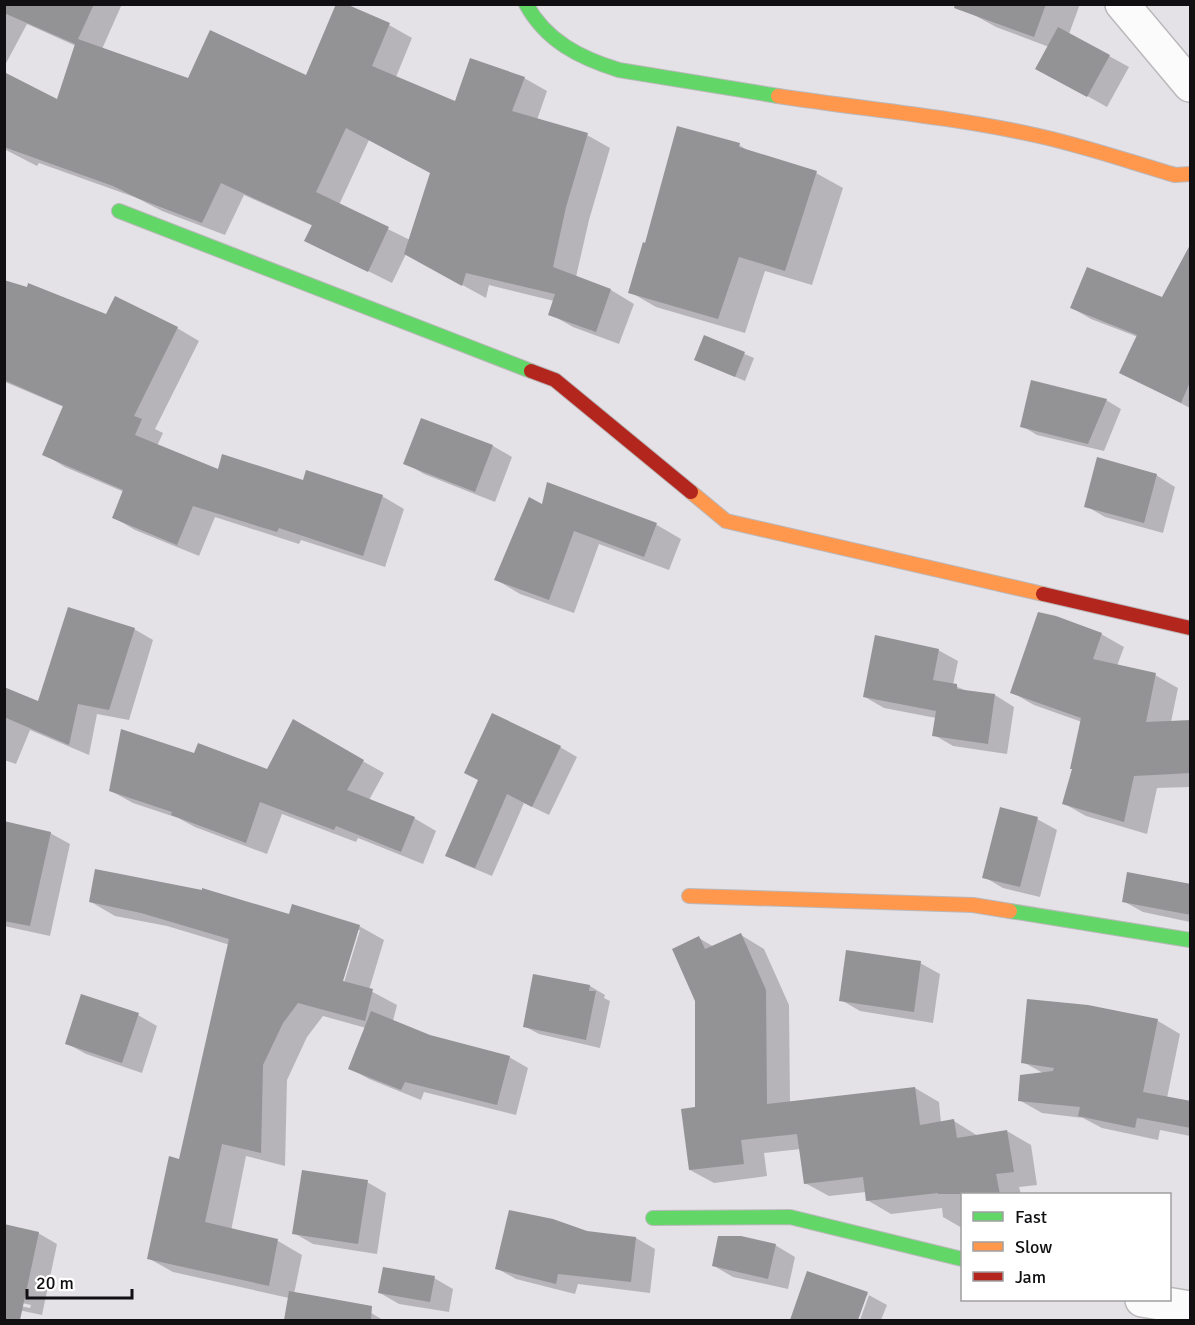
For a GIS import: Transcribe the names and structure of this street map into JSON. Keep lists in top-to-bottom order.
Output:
{
  "legend": ["Fast", "Slow", "Jam"],
  "scale_bar": "20 m"
}
